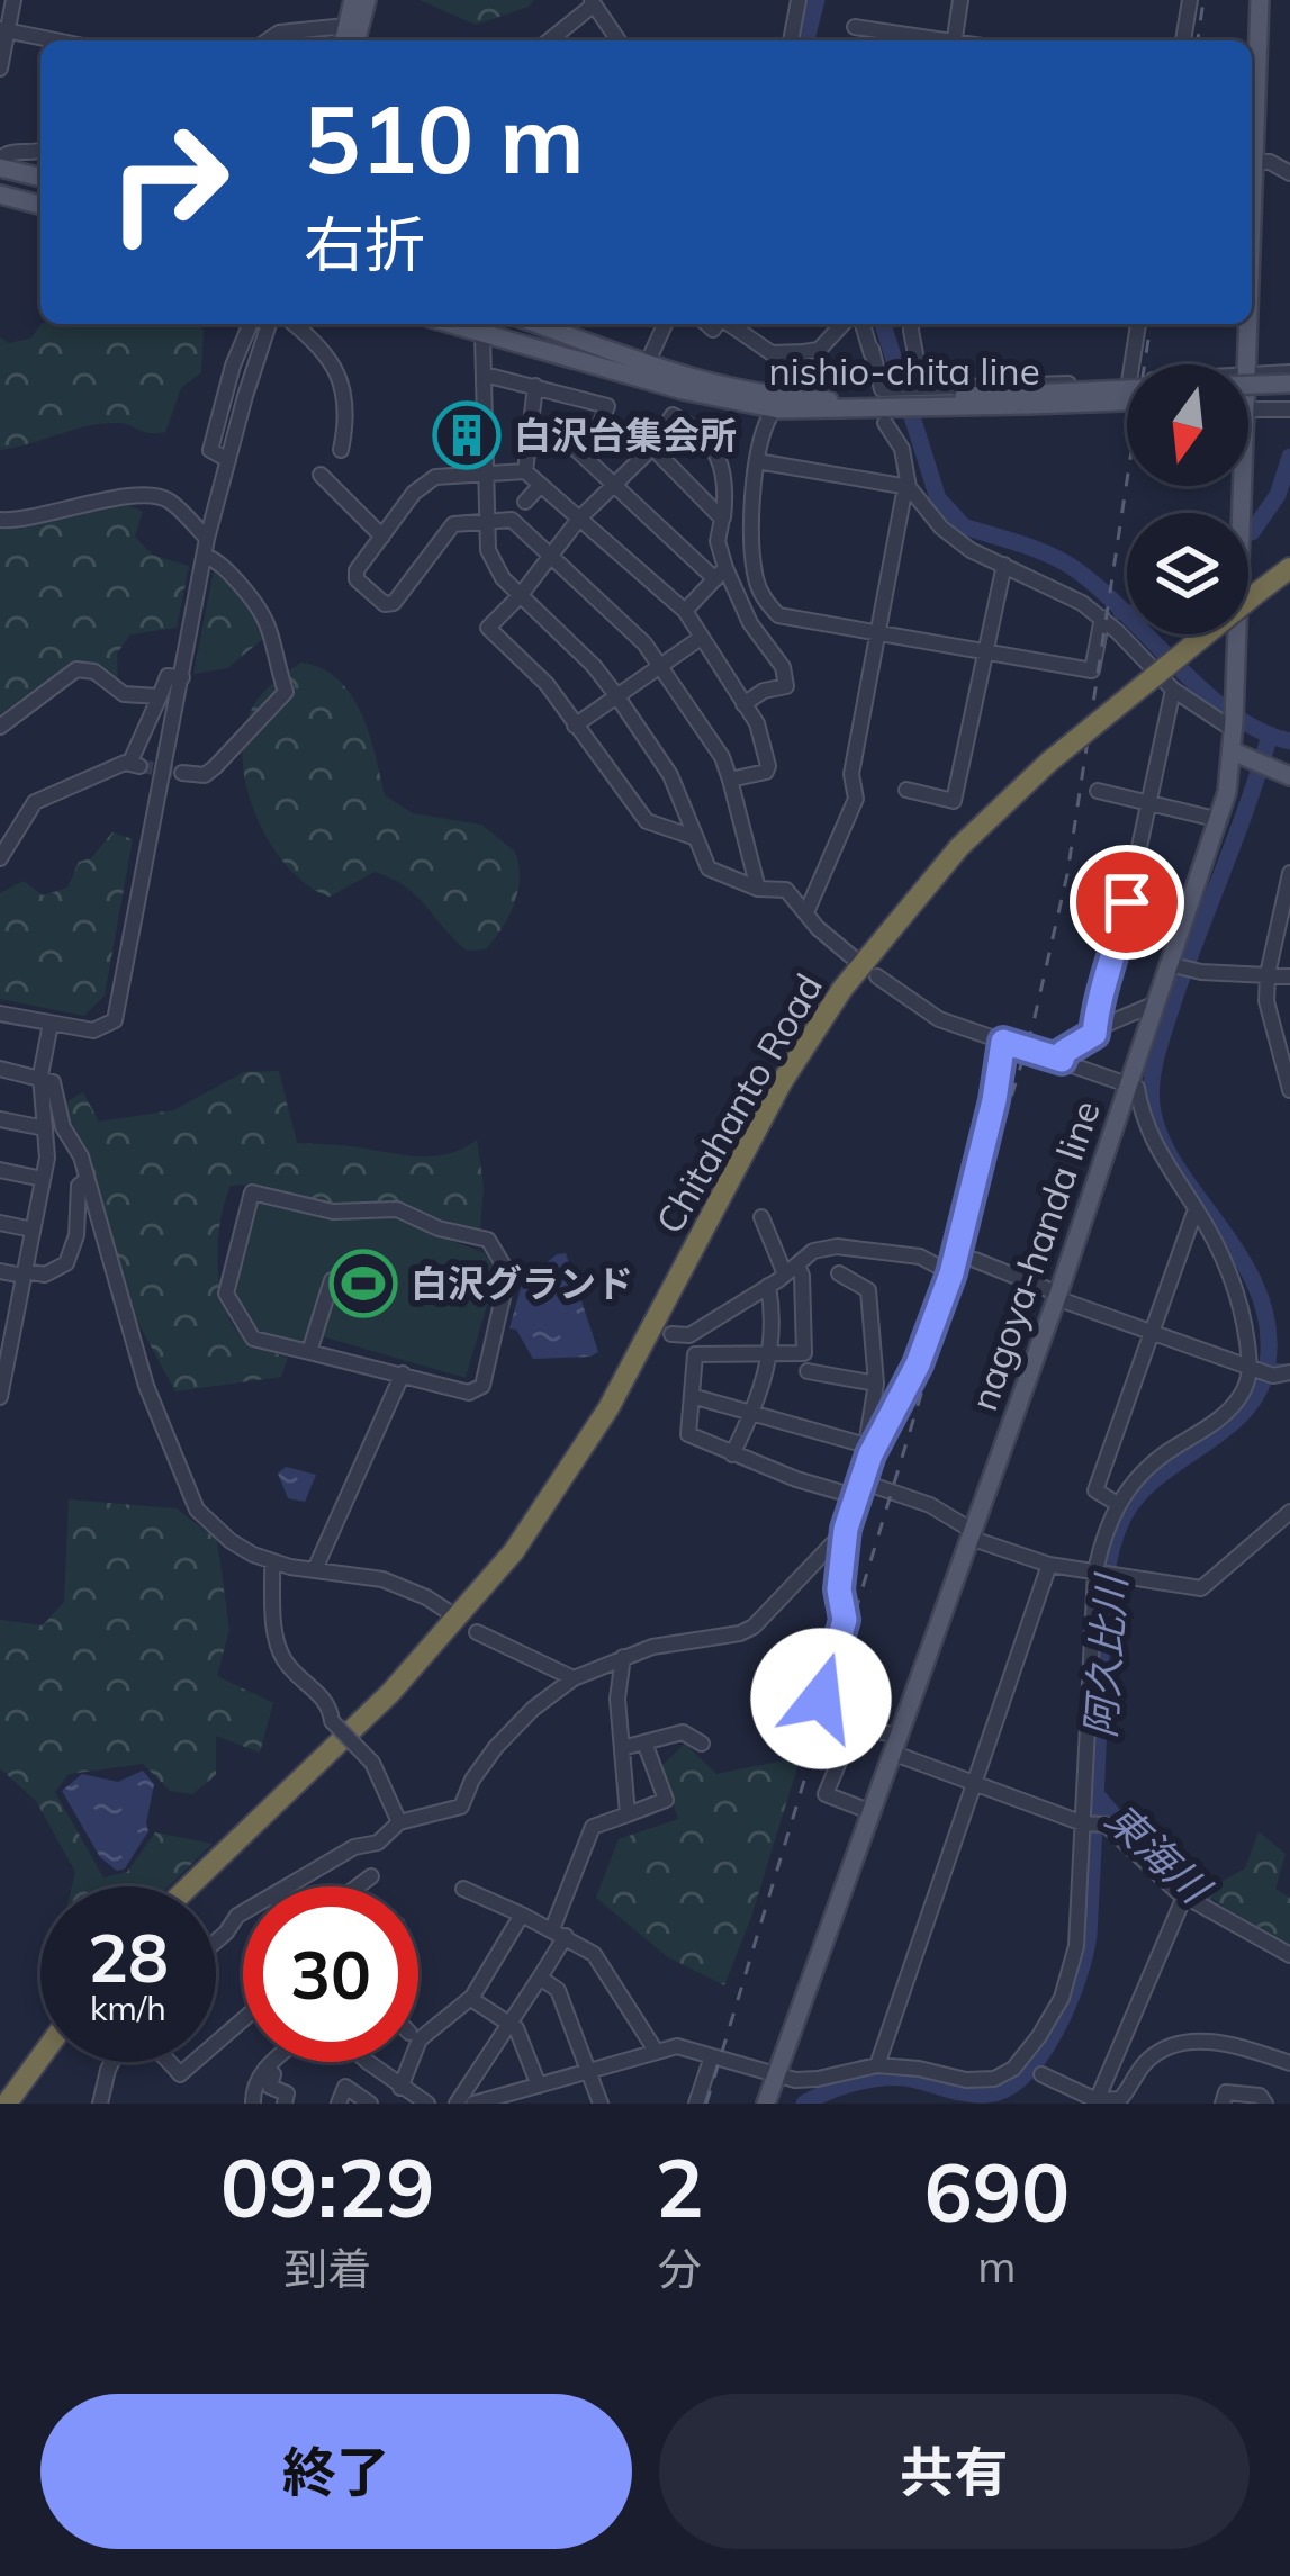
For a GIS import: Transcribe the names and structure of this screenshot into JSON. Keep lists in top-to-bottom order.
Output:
{
  "streets": {
    "highway": ["Chitahanto Road"],
    "main road": ["nishio-chita line", "nagoya-handa line"]
  },
  "water": ["阿久比川", "東海川"],
  "places": {
    "building": ["白沢台集会所"],
    "sports": ["白沢グランド"]
  },
  "north": "bottom",
  "page": {
    "turn": ["510 m", "右折"],
    "speed": "28 km/h",
    "limit": "30",
    "eta": [
      "09:29",
      "到着",
      "2",
      "分",
      "690",
      "m"
    ],
    "buttons": ["終了", "共有"]
  }
}
